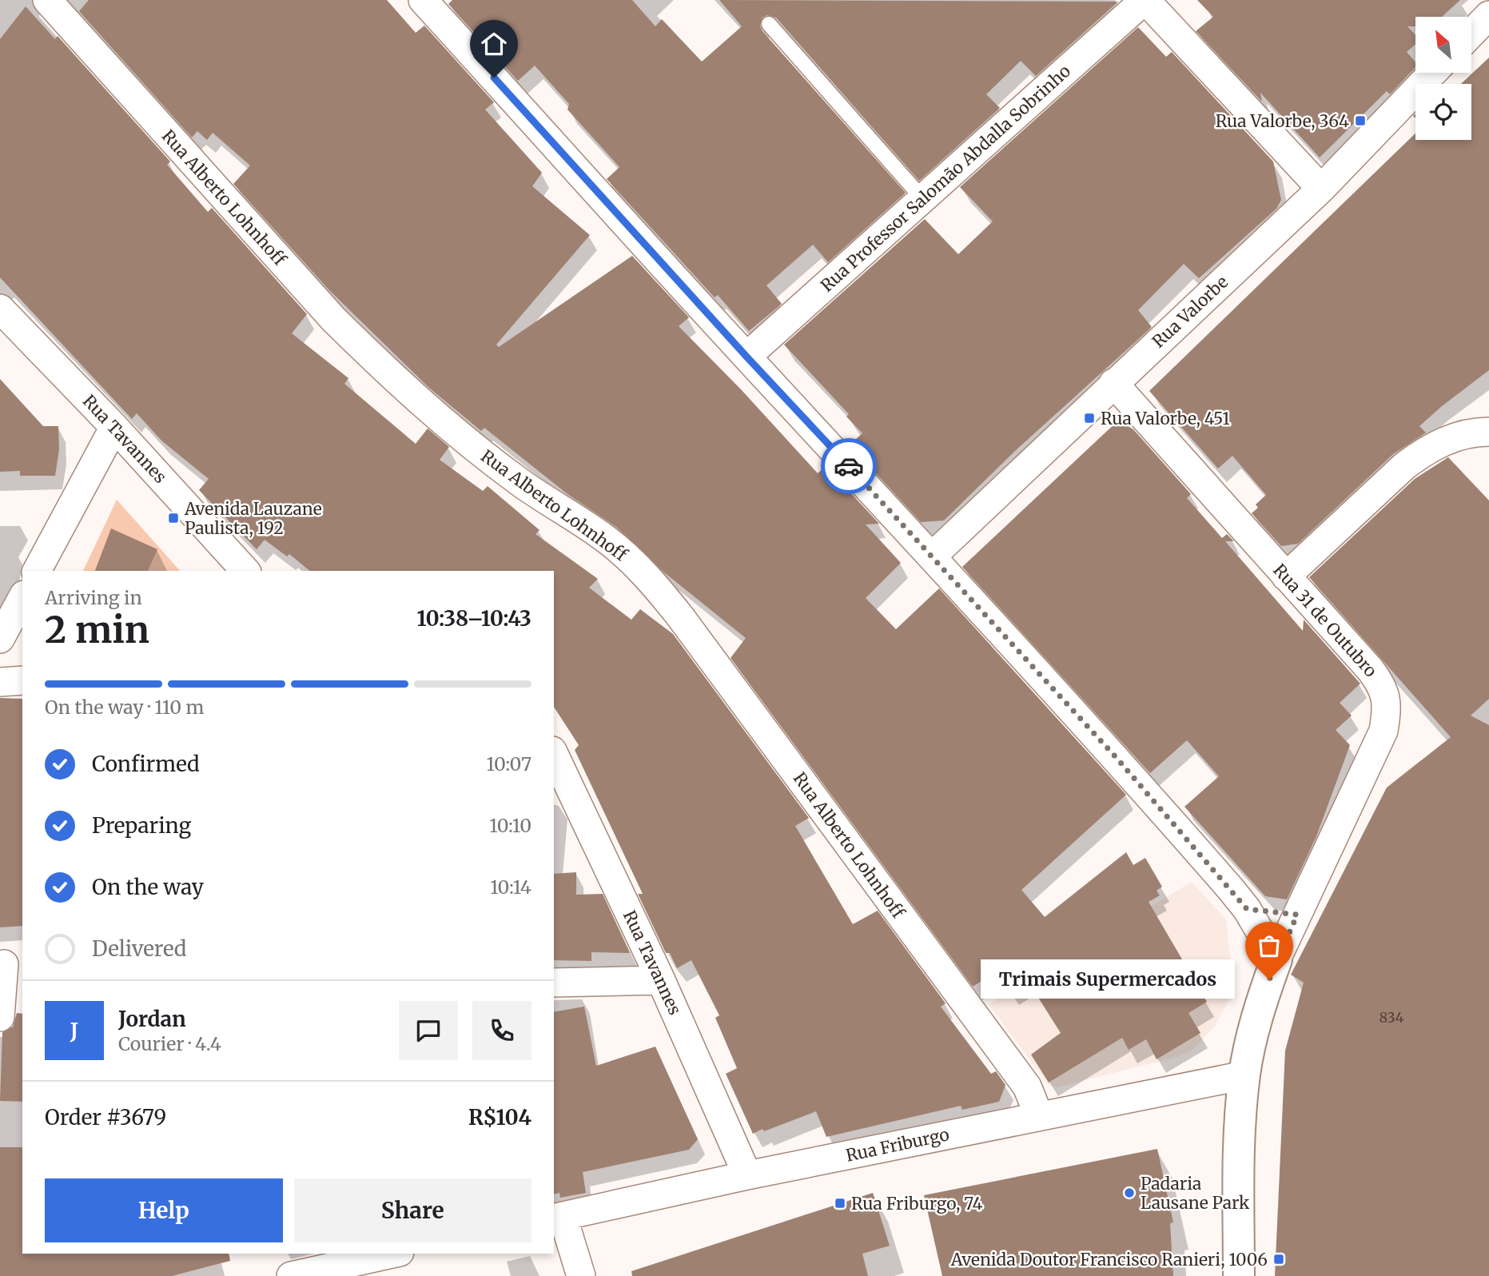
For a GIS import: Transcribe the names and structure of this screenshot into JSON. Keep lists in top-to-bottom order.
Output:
{
  "streets": {
    "street": [
      "Rua Professor Salomão Abdalla Sobrinho",
      "Rua Alberto Lohnhoff",
      "Rua Valorbe",
      "Rua Tavannes",
      "Rua 31 de Outubro",
      "Rua Friburgo"
    ]
  },
  "crossings": [
    ["Rua Alberto Lohnhoff", "Rua Friburgo"],
    ["Rua Valorbe", "Rua 31 de Outubro"],
    ["Rua Tavannes", "Rua Friburgo"]
  ],
  "places": {
    "transit": [
      "Rua Valorbe, 364",
      "Rua Valorbe, 451",
      "Avenida Lauzane Paulista, 192",
      "Rua Friburgo, 74",
      "Avenida Doutor Francisco Ranieri, 1006"
    ],
    "other": ["Trimais Supermercados", "Padaria Lausane Park"]
  },
  "house_numbers": ["834"],
  "north": "top left",
  "page": {
    "heading": ["2 min", "Arriving in", "10:38–10:43"],
    "panel": [
      "Jordan",
      "Courier · 4.4",
      "Order #3679",
      "R$104"
    ],
    "bar": "On the way · 110 m",
    "list": [
      ["Confirmed", "10:07"],
      ["Preparing", "10:10"],
      ["On the way", "10:14"],
      "Delivered"
    ],
    "bubble": "Trimais Supermercados",
    "round": "J",
    "buttons": ["Help", "Share"]
  }
}
